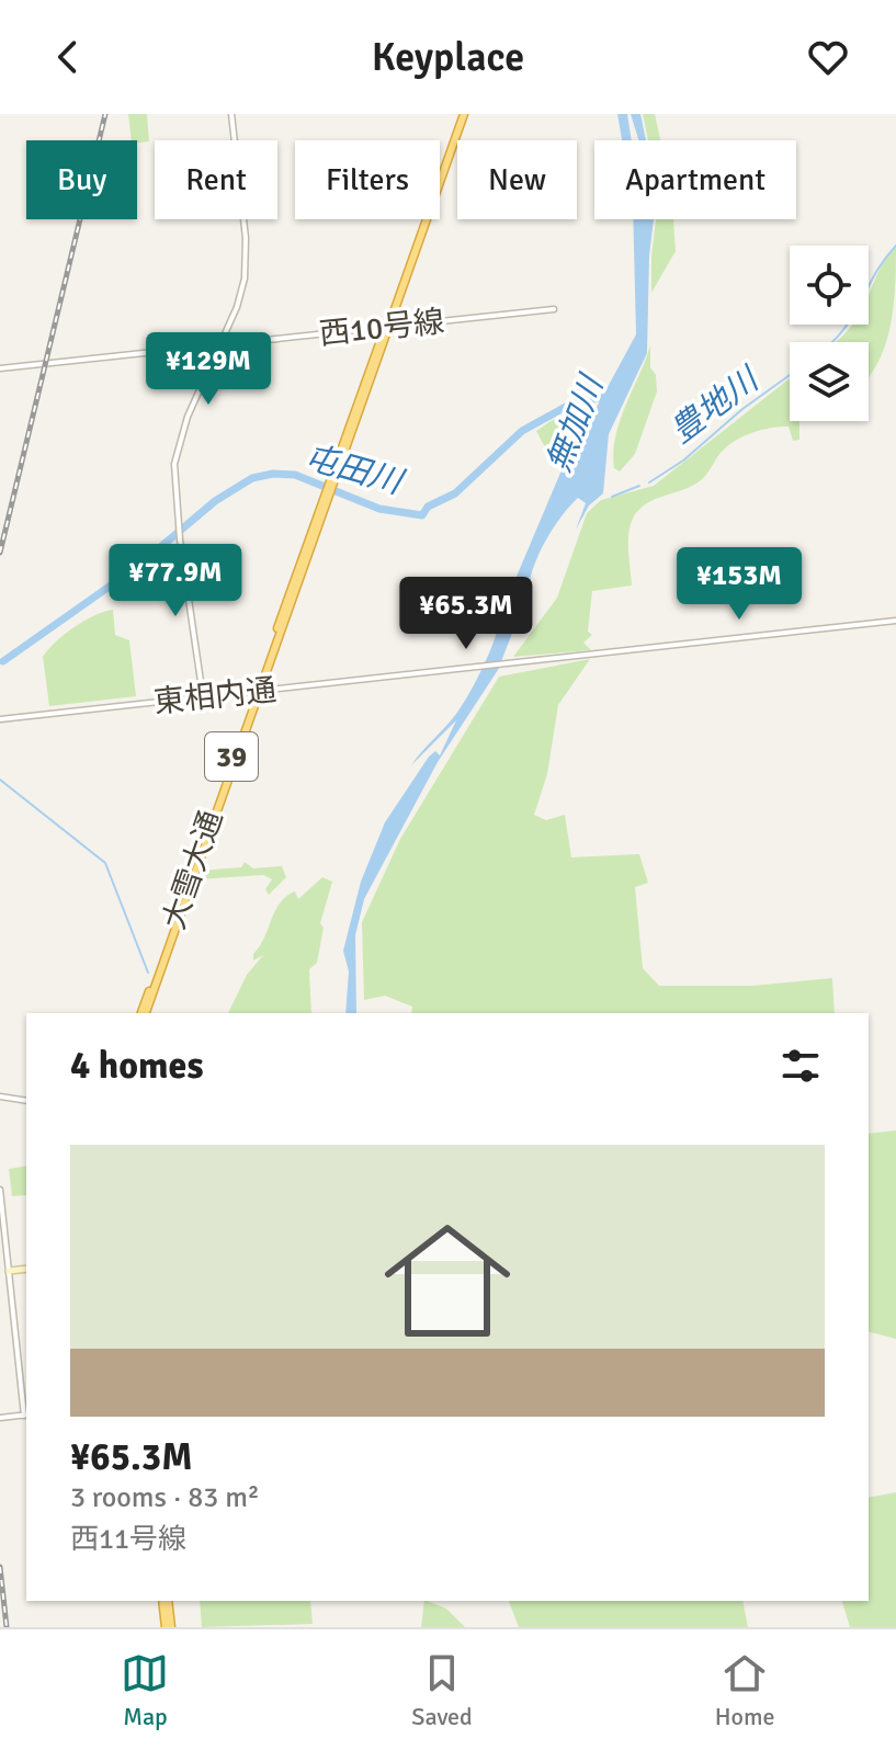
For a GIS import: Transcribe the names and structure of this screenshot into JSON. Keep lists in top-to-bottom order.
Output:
{
  "streets": {
    "highway": ["39", "大雪大通"],
    "street": ["西10号線", "東相内通"]
  },
  "crossings": [
    ["西10号線", "大雪大通"],
    ["東相内通", "大雪大通"]
  ],
  "water": ["豊地川", "無加川", "屯田川"],
  "page": {
    "header": "Keyplace",
    "chip": [
      "Buy",
      "Rent",
      "Filters",
      "New",
      "Apartment"
    ],
    "price": [
      "¥129M",
      "¥77.9M",
      "¥153M",
      "¥65.3M"
    ],
    "heading": "4 homes",
    "list": [
      {
        "name": "¥65.3M",
        "note": "3 rooms · 83 m² · 西11号線"
      }
    ],
    "tabs": ["Map", "Saved", "Home"]
  }
}
